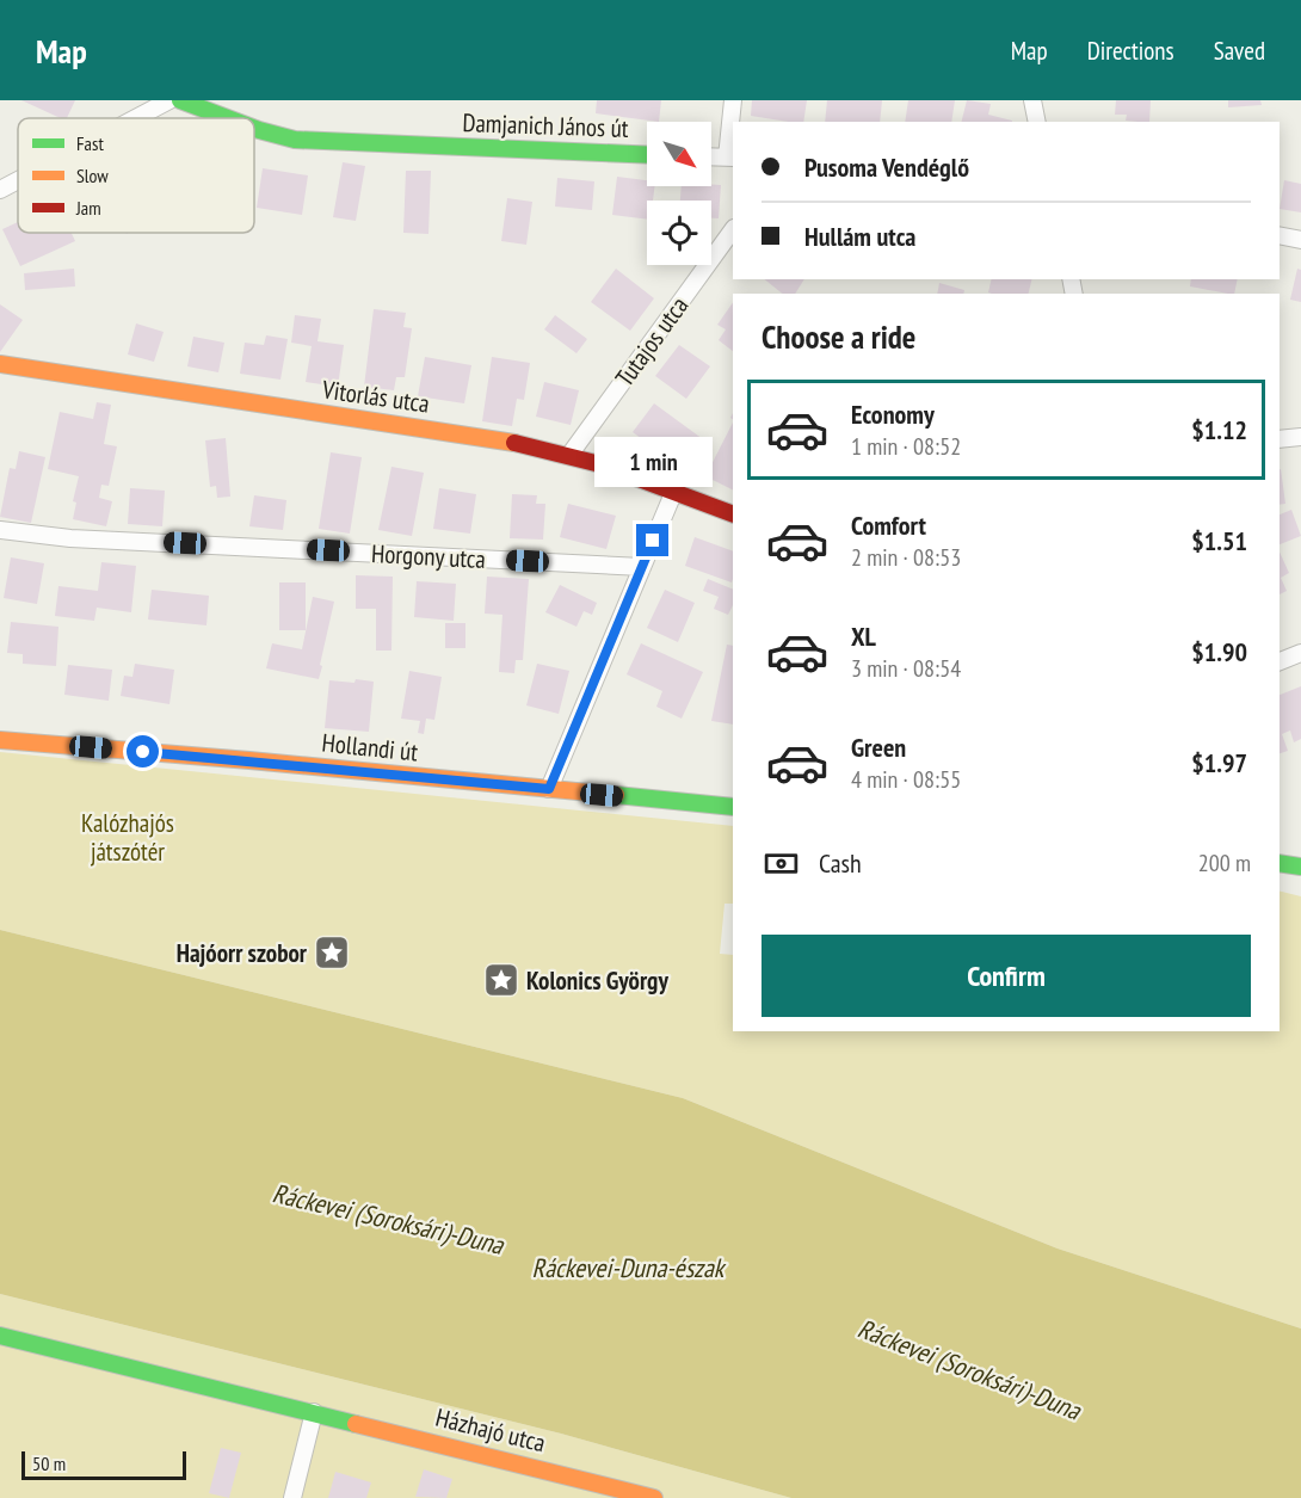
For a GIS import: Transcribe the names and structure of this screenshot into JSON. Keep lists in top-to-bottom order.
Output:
{
  "streets": {
    "street": [
      "Damjanich János út",
      "Tutajos utca",
      "Vitorlás utca",
      "Horgony utca",
      "Hollandi út",
      "Házhajó utca"
    ]
  },
  "crossings": [
    ["Tutajos utca", "Vitorlás utca"]
  ],
  "water": ["Ráckevei (Soroksári)-Duna", "Ráckevei-Duna-észak"],
  "parks": ["Kalózhajós játszótér"],
  "places": {
    "place": ["Hajóorr szobor", "Kolonics György"]
  },
  "legend": ["Fast", "Slow", "Jam"],
  "scale_bar": "50 m",
  "north": "bottom right",
  "page": {
    "header": "Map",
    "nav": ["Map", "Directions", "Saved"],
    "banner": ["Pusoma Vendéglő", "Hullám utca"],
    "heading": "Choose a ride",
    "list": [
      {
        "name": "Economy",
        "note": "1 min · 08:52",
        "value": "$1.12"
      },
      {
        "name": "Comfort",
        "note": "2 min · 08:53",
        "value": "$1.51"
      },
      {
        "name": "XL",
        "note": "3 min · 08:54",
        "value": "$1.90"
      },
      {
        "name": "Green",
        "note": "4 min · 08:55",
        "value": "$1.97"
      }
    ],
    "bubble": "1 min",
    "pay": ["Cash", "200 m"],
    "buttons": "Confirm",
    "scale": "50 m"
  }
}
